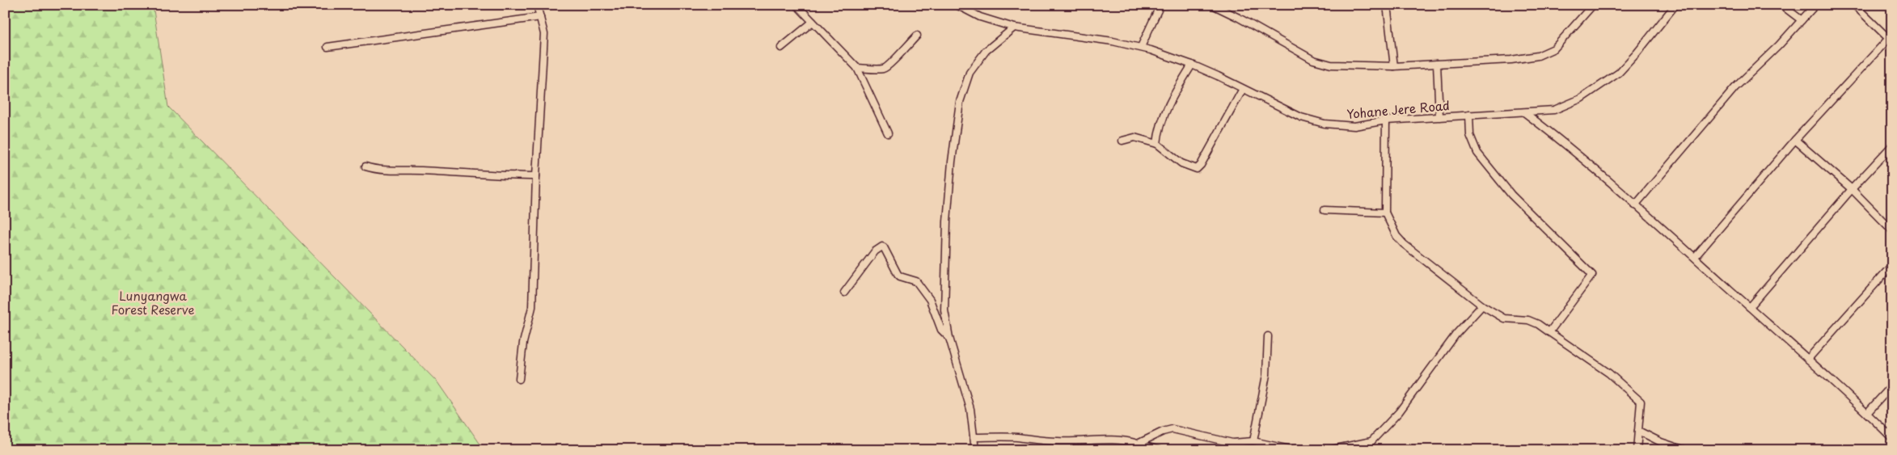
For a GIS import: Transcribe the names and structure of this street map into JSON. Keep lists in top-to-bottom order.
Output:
{
  "streets": {
    "street": ["Yohane Jere Road"]
  },
  "parks": ["Lunyangwa Forest Reserve"]
}
